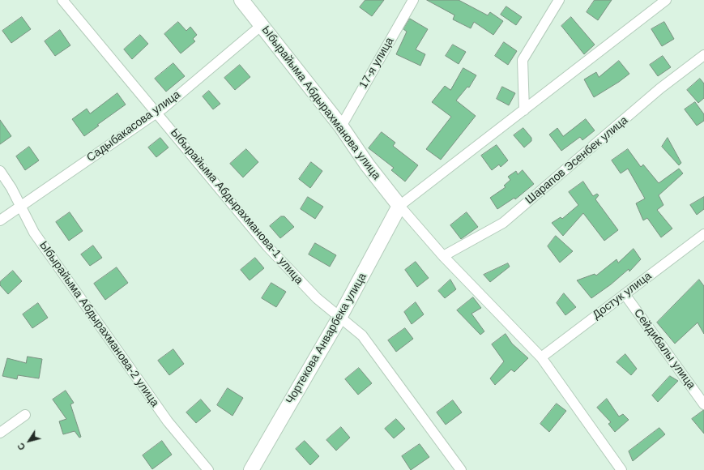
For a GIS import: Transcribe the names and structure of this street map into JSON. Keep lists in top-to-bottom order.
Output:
{
  "streets": {
    "street": [
      "17-я улица",
      "Ыбырайыма Абдырахманова улица",
      "Садыбакасова улица",
      "Шарапов Эсенбек улица",
      "Ыбырайыма Абдырахманова-1 улица",
      "Достук улица",
      "Ыбырайыма Абдырахманова-2 улица",
      "Чортекова Анварбека улица",
      "Сейдибалы улица"
    ]
  },
  "crossings": [
    ["17-я улица", "Ыбырайыма Абдырахманова улица"],
    ["Ыбырайыма Абдырахманова улица", "Садыбакасова улица"],
    ["Ыбырайыма Абдырахманова улица", "Чортекова Анварбека улица"],
    ["Садыбакасова улица", "Ыбырайыма Абдырахманова-1 улица"],
    ["Садыбакасова улица", "Ыбырайыма Абдырахманова-2 улица"],
    ["Ыбырайыма Абдырахманова-1 улица", "Чортекова Анварбека улица"],
    ["Достук улица", "Сейдибалы улица"]
  ],
  "north": "bottom left"
}
